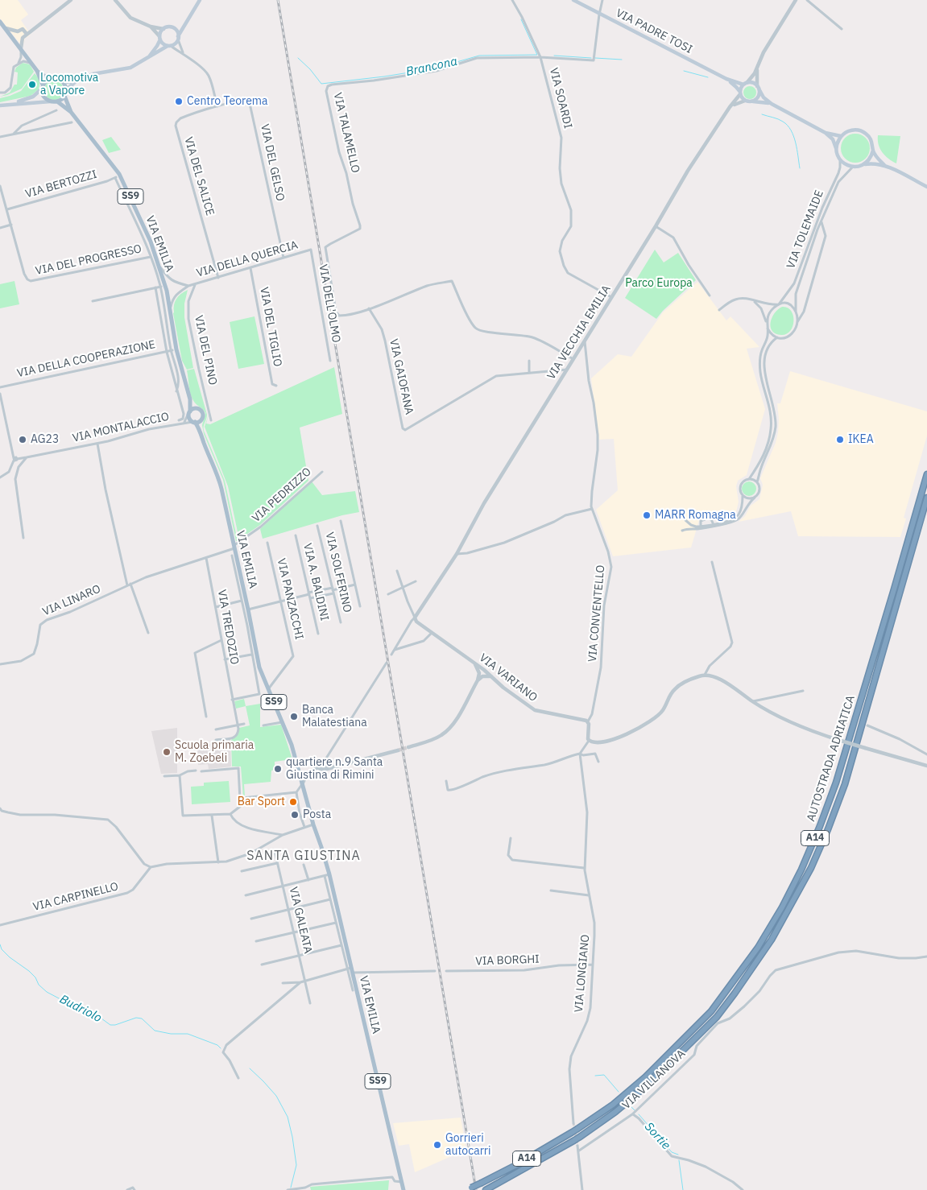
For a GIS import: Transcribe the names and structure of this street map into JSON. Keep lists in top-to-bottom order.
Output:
{
  "streets": {
    "highway": ["AUTOSTRADA ADRIATICA", "A14"],
    "main road": [
      "VIA PADRE TOSI",
      "SS9",
      "VIA TOLEMAIDE",
      "VIA EMILIA"
    ],
    "street": [
      "VIA SOARDI",
      "VIA TALAMELLO",
      "VIA DEL GELSO",
      "VIA DEL SALICE",
      "VIA BERTOZZI",
      "VIA DELLA QUERCIA",
      "VIA DEL PROGRESSO",
      "VIA DELL'OLMO",
      "VIA DEL TIGLIO",
      "VIA VECCHIA EMILIA",
      "VIA DEL PINO",
      "VIA DELLA COOPERAZIONE",
      "VIA GAIOFANA",
      "VIA MONTALACCIO",
      "VIA PEDRIZZO",
      "VIA SOLFERINO",
      "VIA A. BALDINI",
      "VIA PANZACCHI",
      "VIA LINARO",
      "VIA CONVENTELLO",
      "VIA TREDOZIO",
      "VIA VARIANO",
      "VIA CARPINELLO",
      "VIA GALEATA",
      "VIA BORGHI",
      "VIA LONGIANO",
      "VIA VILLANOVA"
    ]
  },
  "crossings": [
    ["VIA SOARDI", "VIA TALAMELLO"],
    ["VIA SOARDI", "VIA VECCHIA EMILIA"],
    ["VIA TALAMELLO", "VIA GAIOFANA"],
    ["VIA DEL GELSO", "VIA DEL SALICE"],
    ["VIA DEL GELSO", "VIA DELLA QUERCIA"],
    ["VIA DEL SALICE", "VIA DELLA QUERCIA"],
    ["VIA BERTOZZI", "VIA EMILIA"],
    ["VIA TOLEMAIDE", "VIA VECCHIA EMILIA"],
    ["VIA EMILIA", "VIA DELLA QUERCIA"],
    ["VIA EMILIA", "VIA DELLA COOPERAZIONE"],
    ["VIA EMILIA", "VIA MONTALACCIO"],
    ["VIA EMILIA", "VIA PEDRIZZO"],
    ["VIA EMILIA", "VIA PANZACCHI"],
    ["VIA EMILIA", "VIA LINARO"],
    ["VIA DELLA QUERCIA", "VIA DELL'OLMO"],
    ["VIA DELLA QUERCIA", "VIA DEL TIGLIO"],
    ["VIA DELLA QUERCIA", "VIA DEL PINO"],
    ["VIA VECCHIA EMILIA", "VIA CONVENTELLO"],
    ["VIA VECCHIA EMILIA", "VIA VARIANO"],
    ["VIA PEDRIZZO", "VIA LINARO"],
    ["VIA LINARO", "VIA TREDOZIO"],
    ["VIA CONVENTELLO", "VIA VARIANO"],
    ["VIA BORGHI", "VIA LONGIANO"]
  ],
  "districts": ["SANTA GIUSTINA"],
  "water": ["Brancona", "Budriolo", "Sortie"],
  "parks": ["Parco Europa"],
  "places": [
    "Locomotiva a Vapore",
    "Centro Teorema",
    "AG23",
    "IKEA",
    "MARR Romagna",
    "Banca Malatestiana",
    "Scuola primaria M. Zoebeli",
    "quartiere n.9 Santa Giustina di Rimini",
    "Bar Sport",
    "Posta",
    "Gorrieri autocarri"
  ]
}
